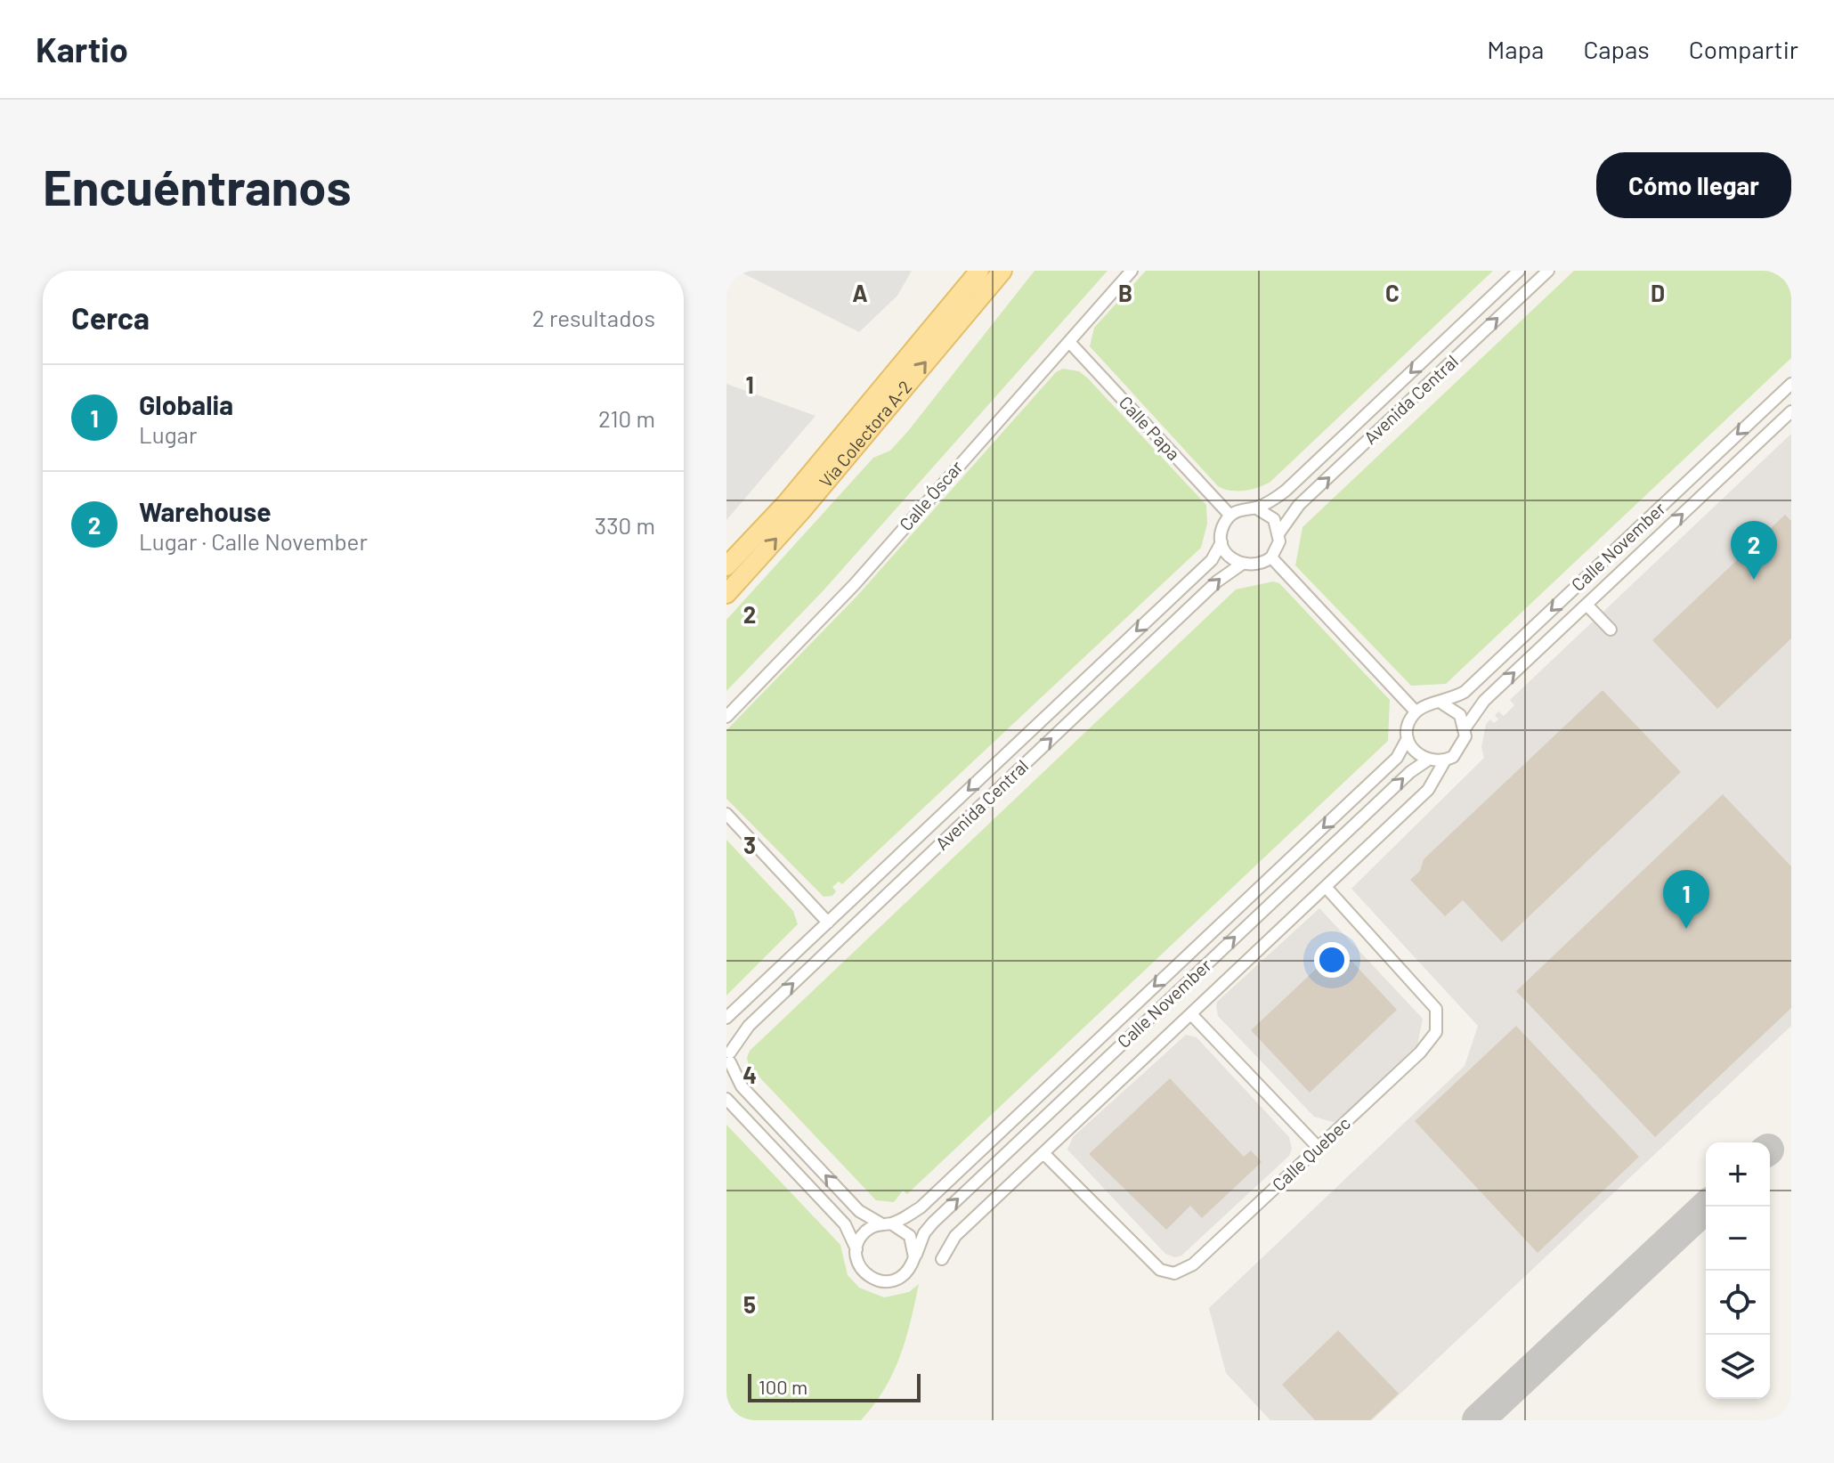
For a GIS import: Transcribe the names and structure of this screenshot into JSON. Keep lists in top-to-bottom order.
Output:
{
  "streets": {
    "main road": ["Vía Colectora A-2"],
    "street": [
      "Avenida Central",
      "Calle Papa",
      "Calle Óscar",
      "Calle November",
      "Calle Quebec"
    ]
  },
  "crossings": [
    ["Avenida Central", "Calle Papa"],
    ["Calle Papa", "Calle Óscar"],
    ["Calle November", "Calle Quebec"]
  ],
  "scale_bar": "100 m",
  "page": {
    "header": "Kartio",
    "nav": ["Mapa", "Capas", "Compartir"],
    "buttons": "Cómo llegar",
    "title": "Encuéntranos",
    "heading": ["Cerca", "2 resultados"],
    "list": [
      {
        "mark": "1",
        "name": "Globalia",
        "note": "Lugar",
        "value": "210 m"
      },
      {
        "mark": "2",
        "name": "Warehouse",
        "note": "Lugar · Calle November",
        "value": "330 m"
      }
    ],
    "pins": ["2", "1"],
    "map_buttons": ["+", "−"],
    "scale": "100 m"
  },
  "grid": {
    "columns": [
      "A",
      "B",
      "C",
      "D"
    ],
    "rows": [
      "1",
      "2",
      "3",
      "4",
      "5"
    ]
  }
}
